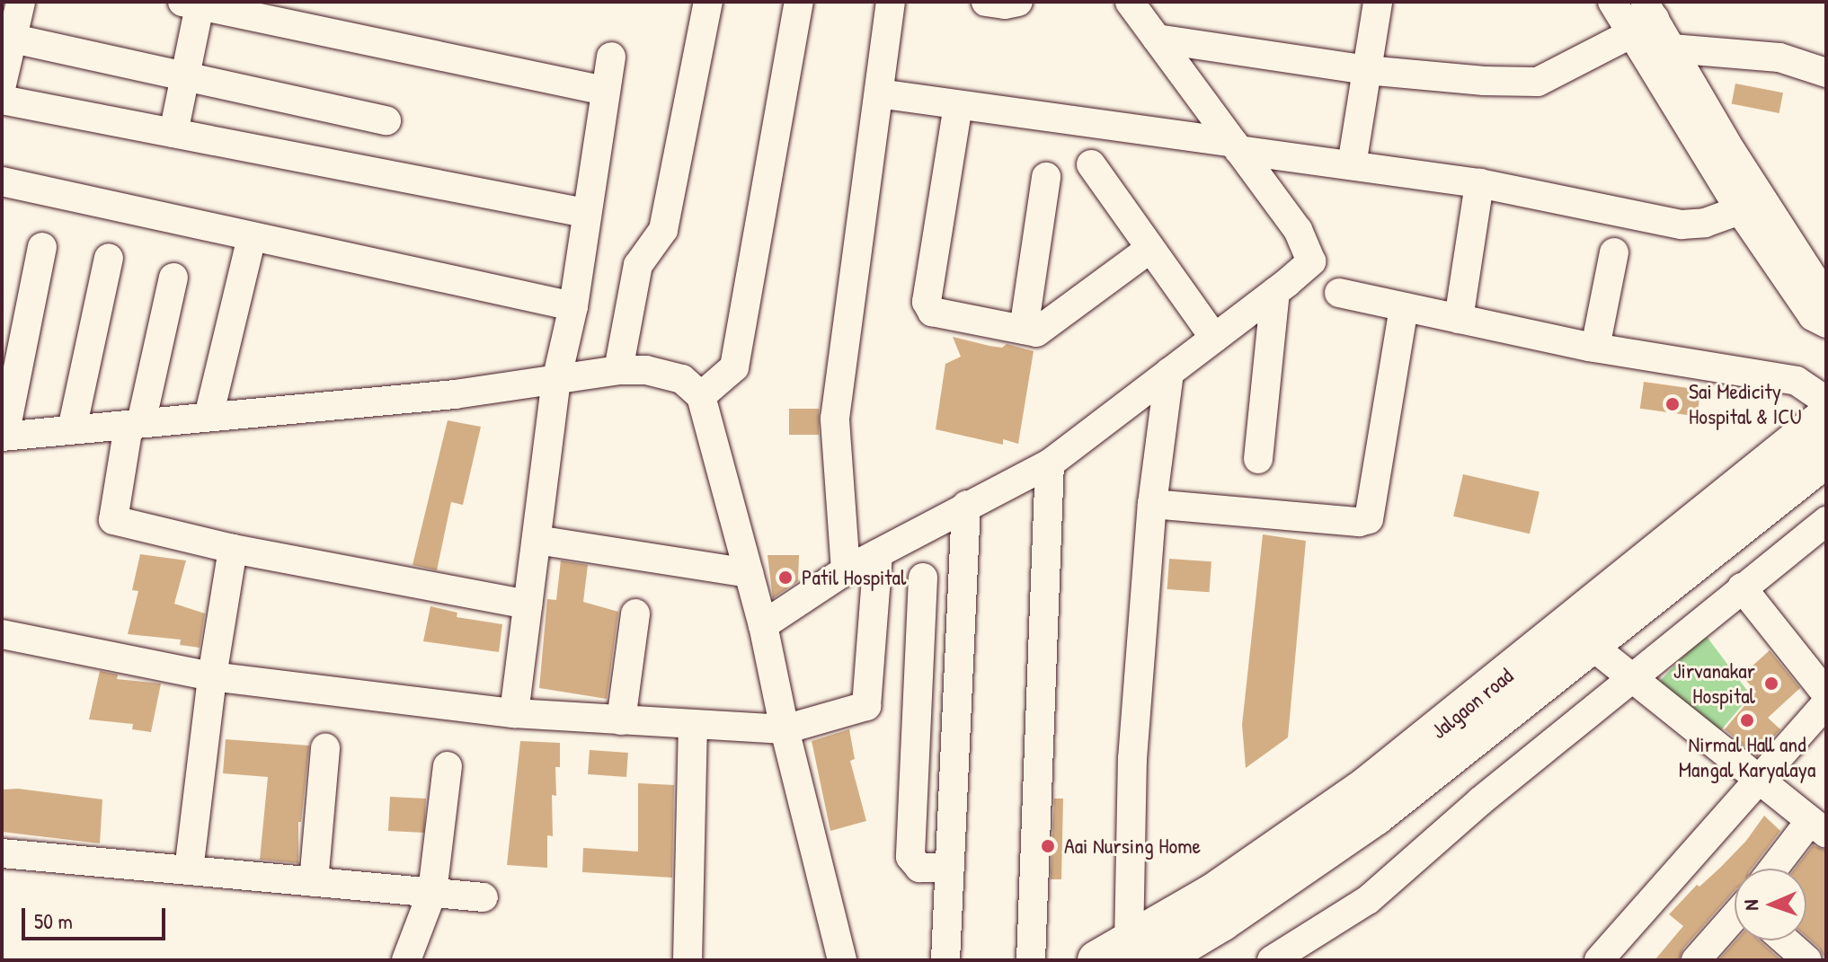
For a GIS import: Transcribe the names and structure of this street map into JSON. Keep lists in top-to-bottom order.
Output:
{
  "streets": {
    "highway": ["Jalgaon road"]
  },
  "places": [
    "Sai Medicity Hospital & ICU",
    "Patil Hospital",
    "Jirvanakar Hospital",
    "Nirmal Hall and Mangal Karyalaya",
    "Aai Nursing Home"
  ],
  "scale_bar": "50 m",
  "north": "left"
}
